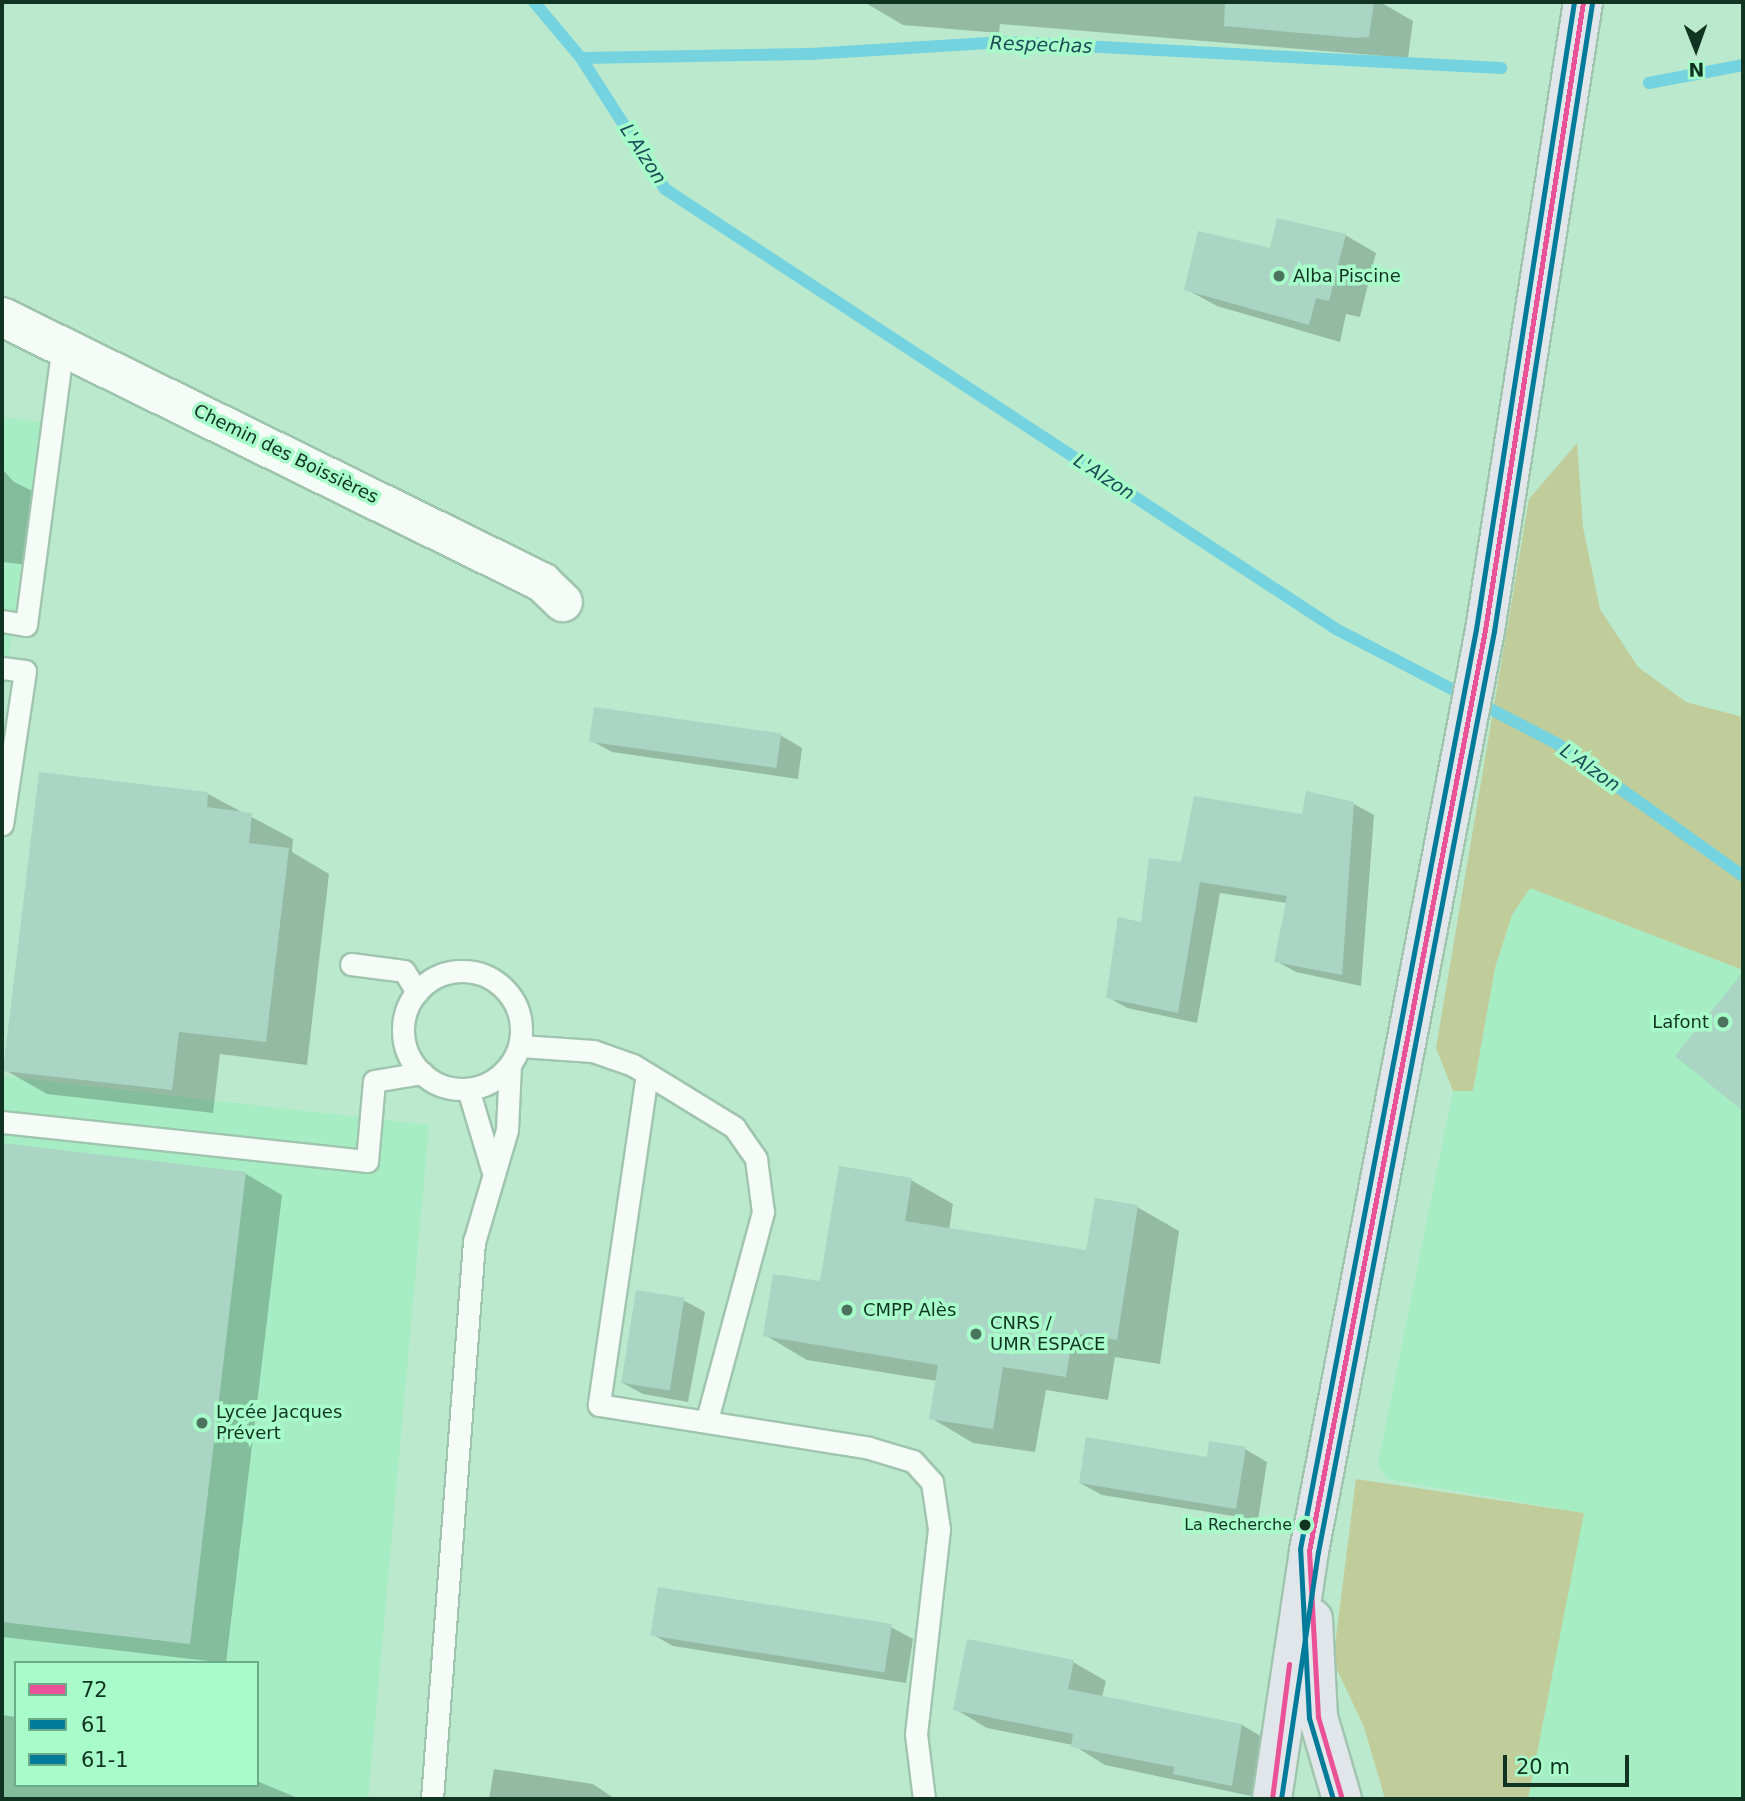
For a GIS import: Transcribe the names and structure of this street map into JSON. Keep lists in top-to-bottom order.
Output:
{
  "streets": {
    "street": ["Chemin des Boissières"]
  },
  "water": ["Respechas", "L'Alzon"],
  "places": [
    "Alba Piscine",
    "Lafont",
    "CMPP Alès",
    "CNRS / UMR ESPACE",
    "Lycée Jacques Prévert",
    "La Recherche"
  ],
  "lines": ["transit line 72", "transit line 61-1", "transit line 61"],
  "legend": ["72", "61", "61-1"],
  "scale_bar": "20 m",
  "north": "bottom"
}
